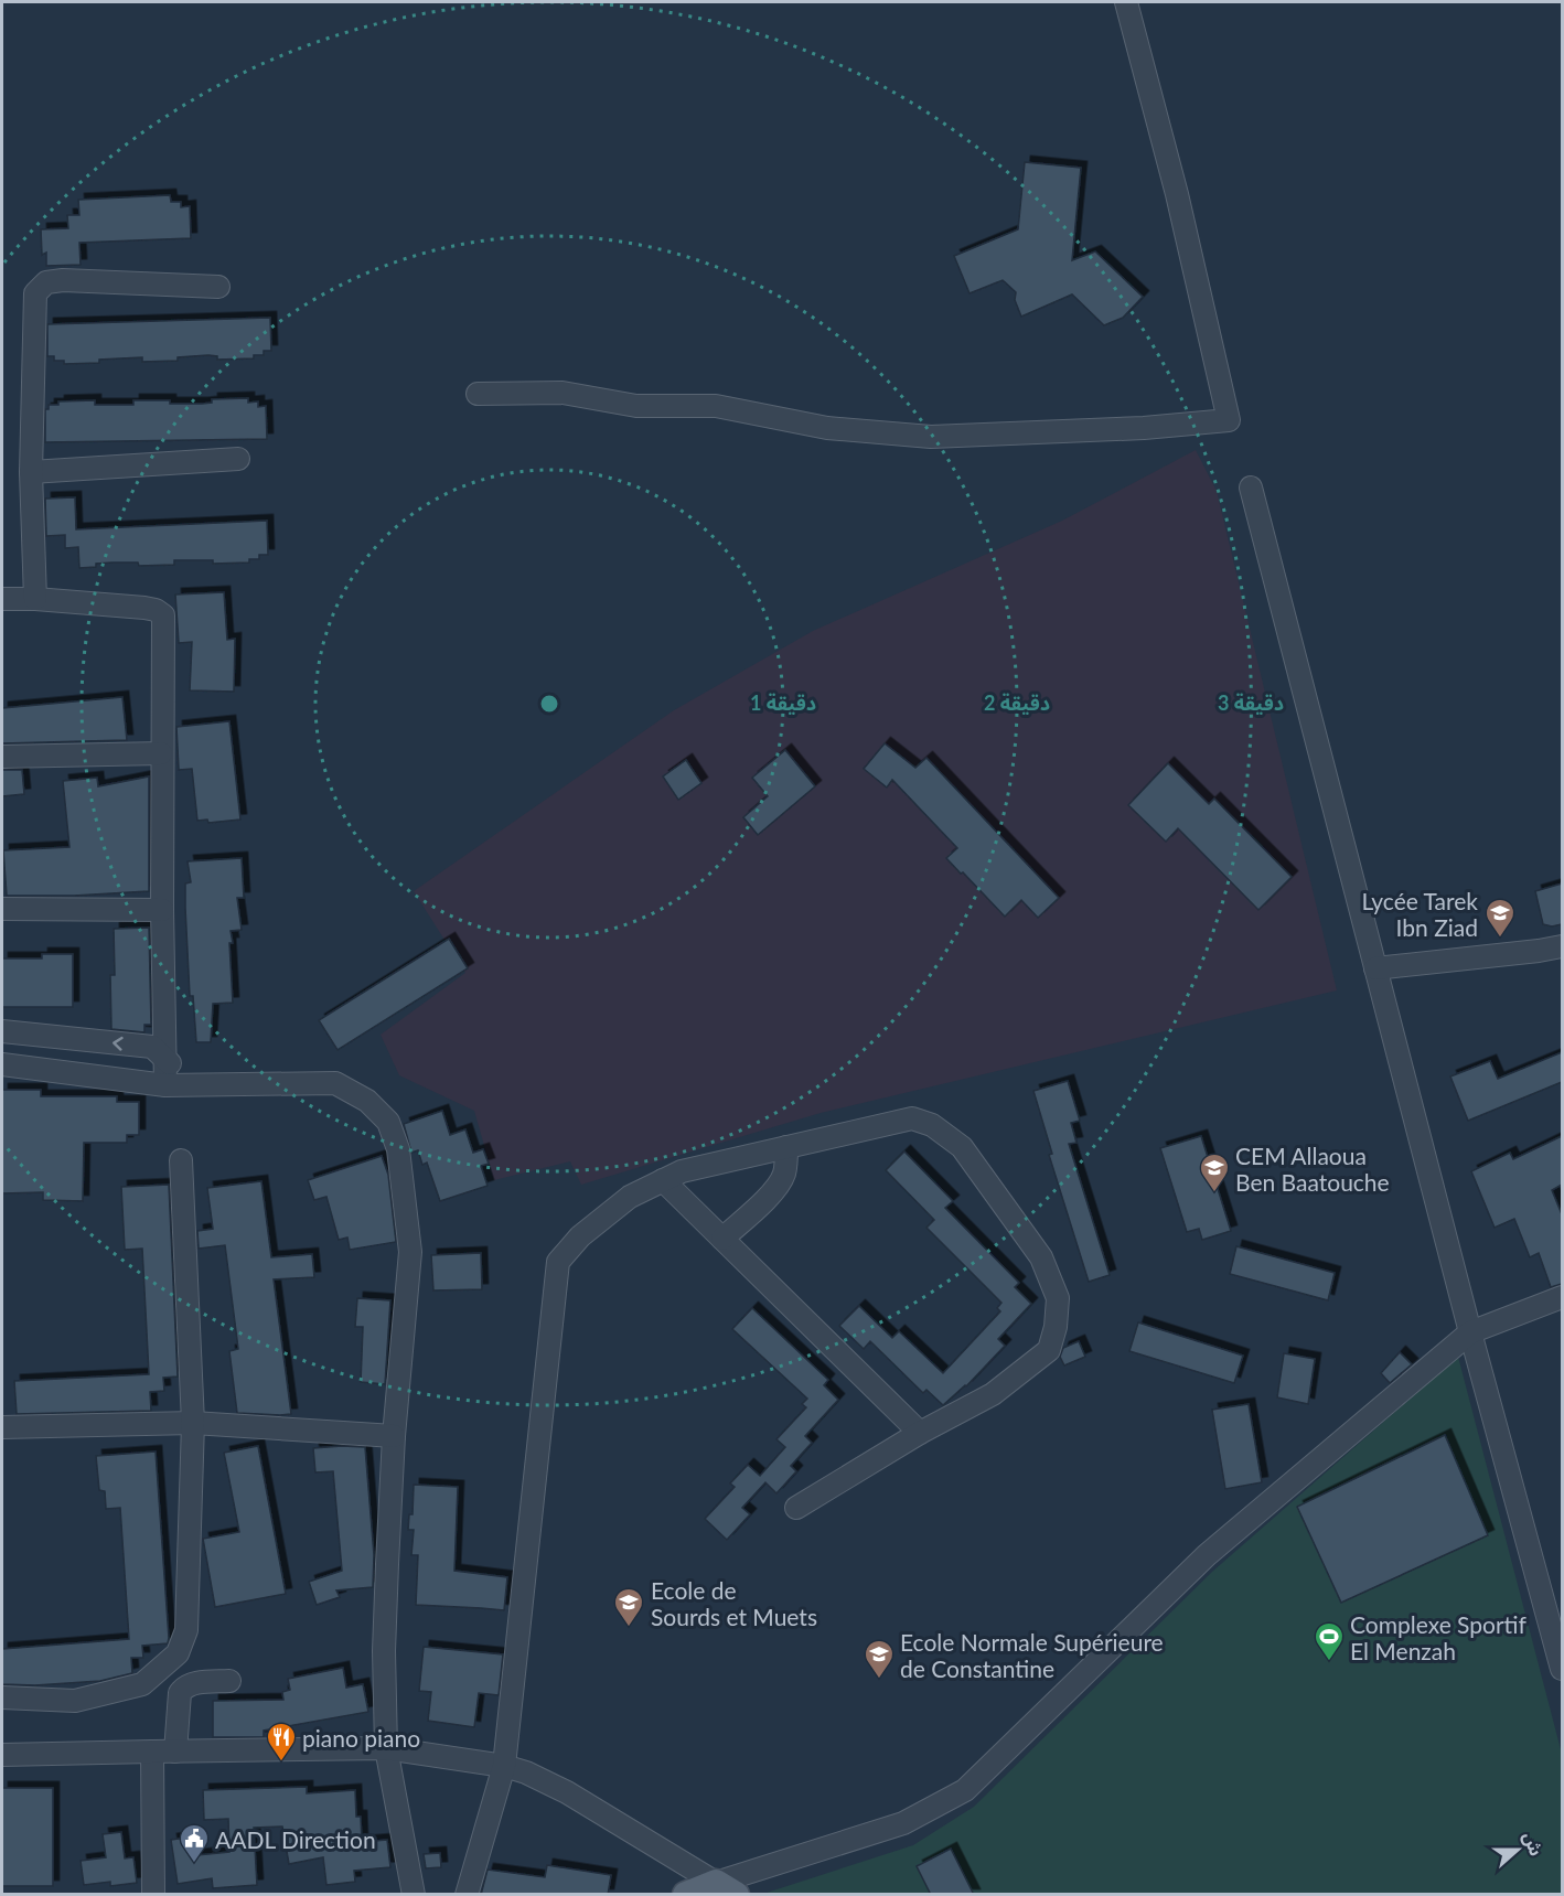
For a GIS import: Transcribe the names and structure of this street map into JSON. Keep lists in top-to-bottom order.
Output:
{
  "places": {
    "school or university": [
      "Lycée Tarek Ibn Ziad",
      "CEM Allaoua Ben Baatouche",
      "Ecole de Sourds et Muets",
      "Ecole Normale Supérieure de Constantine"
    ],
    "sports": ["Complexe Sportif El Menzah"],
    "restaurant": ["piano piano"],
    "public building": ["AADL Direction"]
  },
  "north": "right",
  "rings": ["1 دقيقة", "2 دقيقة", "3 دقيقة"]
}
